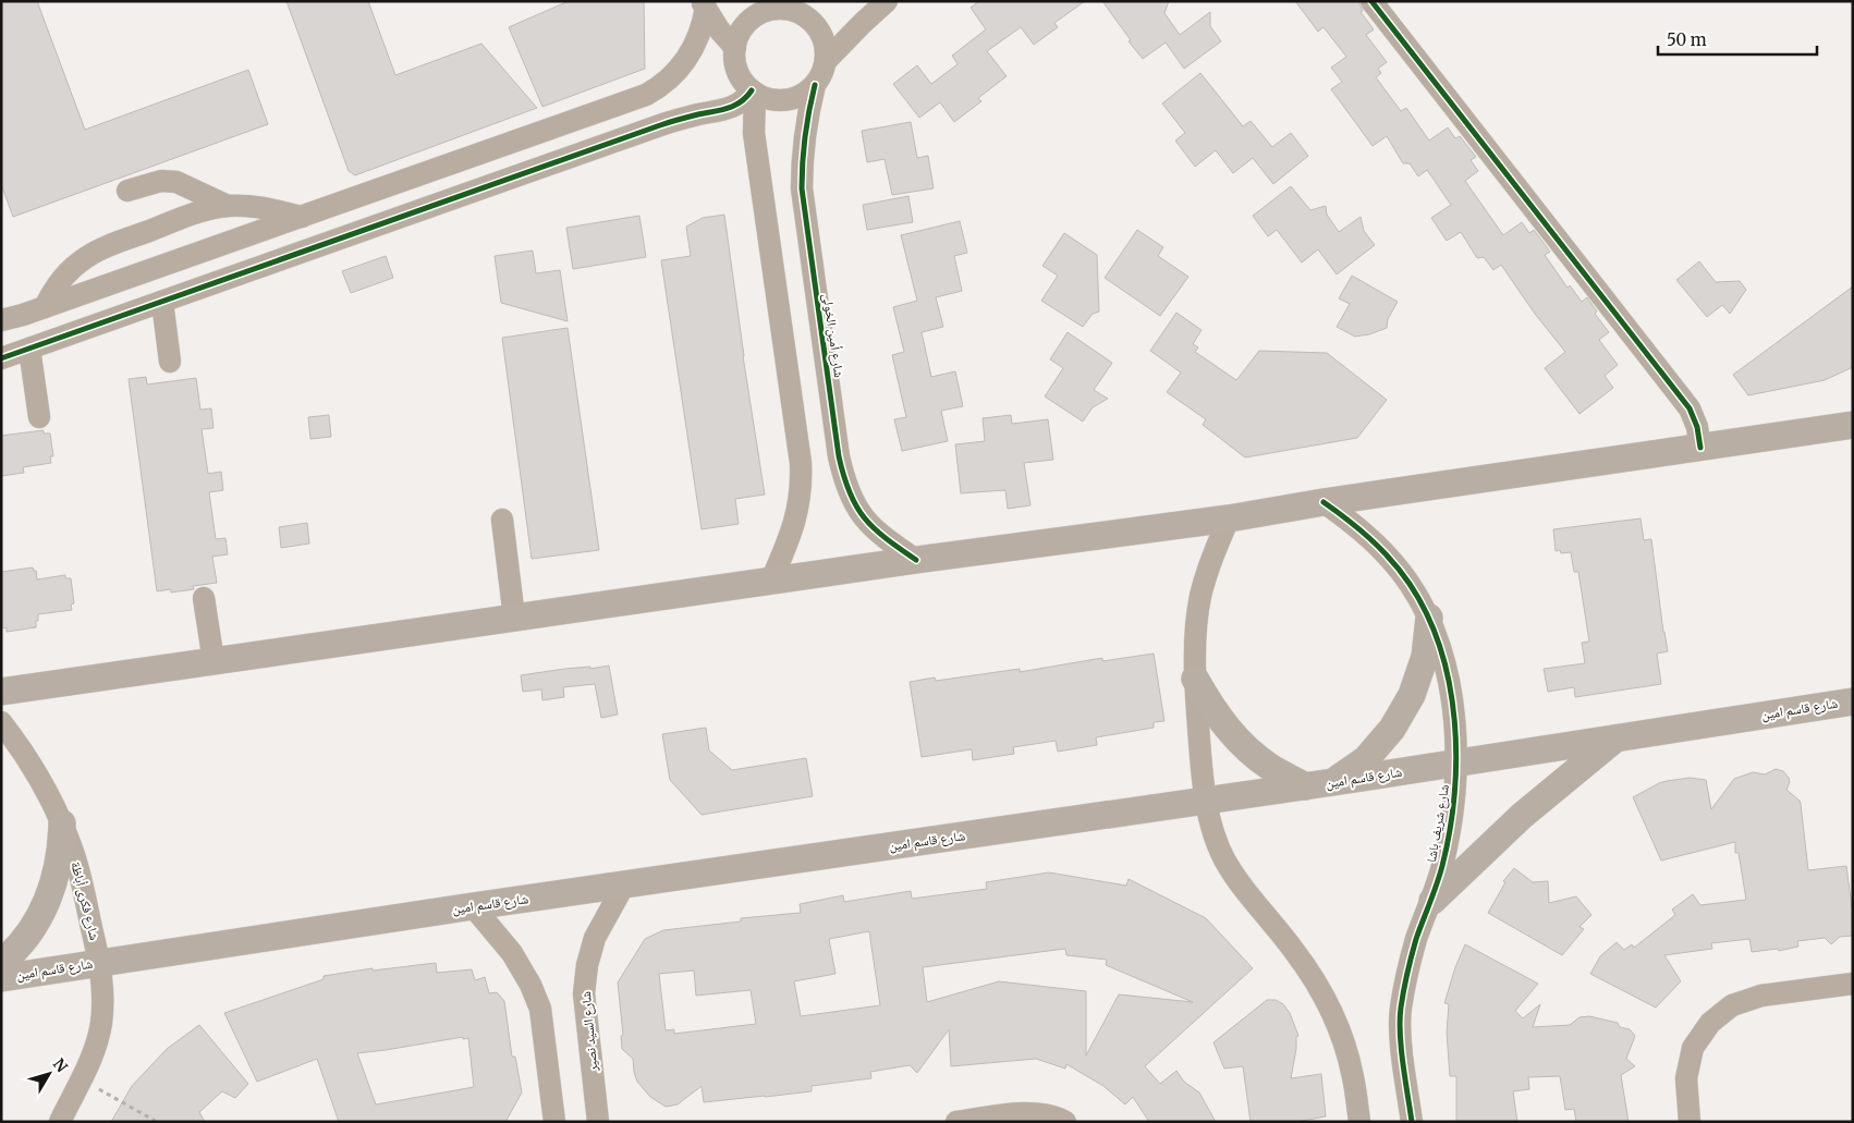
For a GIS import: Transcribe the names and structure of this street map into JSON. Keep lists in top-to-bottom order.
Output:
{
  "streets": {
    "main road": ["شارع قاسم امين"],
    "street": [
      "شارع أمين الخولى",
      "شارع شريف باشا",
      "شارع فكرى أباظة",
      "شارع السيد نصير"
    ]
  },
  "crossings": [
    ["شارع قاسم امين", "شارع شريف باشا"],
    ["شارع قاسم امين", "شارع فكرى أباظة"],
    ["شارع قاسم امين", "شارع السيد نصير"]
  ],
  "scale_bar": "50 m",
  "north": "top right"
}
